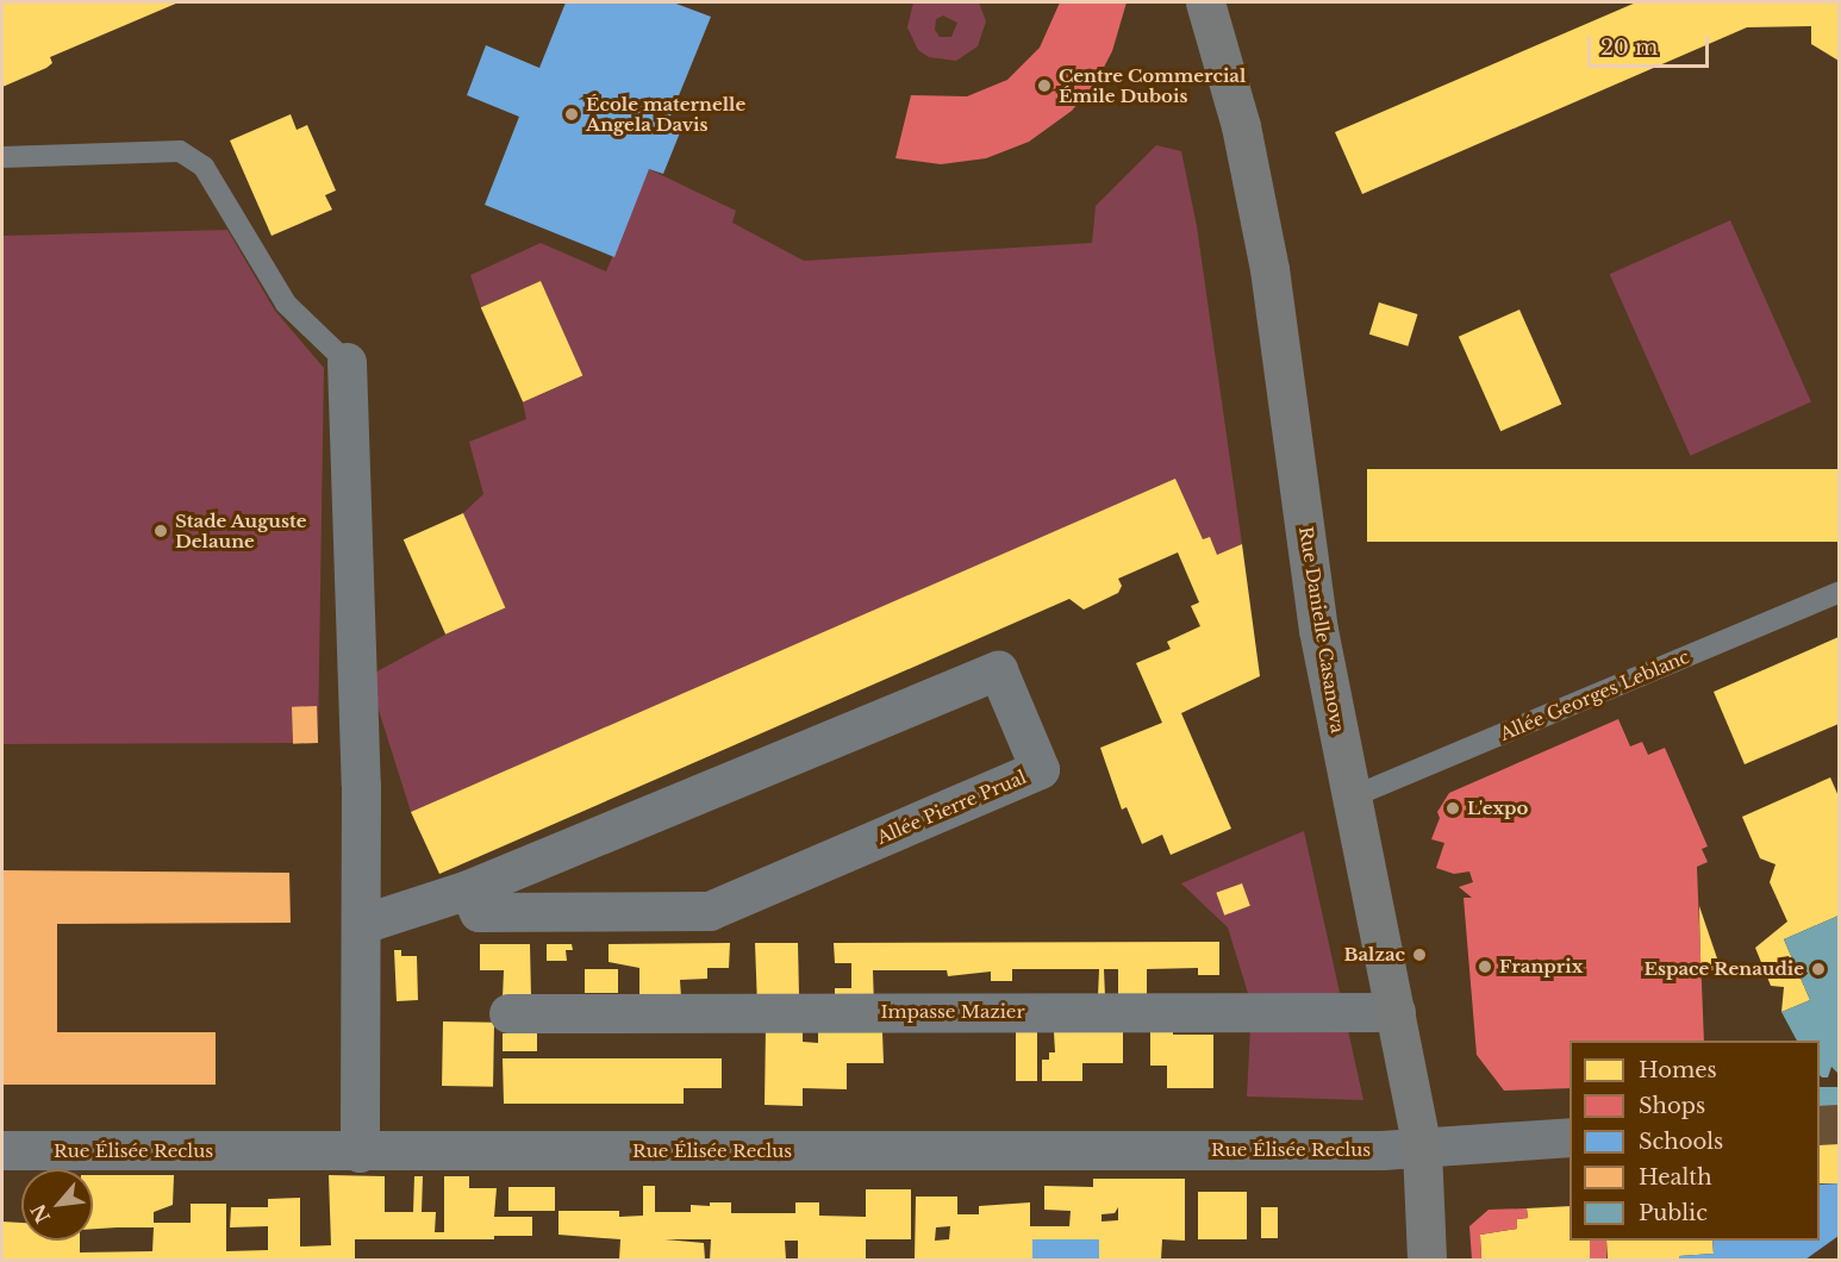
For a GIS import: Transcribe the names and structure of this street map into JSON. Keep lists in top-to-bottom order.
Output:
{
  "streets": {
    "main road": ["Rue Danielle Casanova"],
    "street": ["Allée Pierre Prual", "Impasse Mazier", "Rue Élisée Reclus"],
    "lane": ["Allée Georges Leblanc"]
  },
  "crossings": [
    ["Rue Danielle Casanova", "Allée Georges Leblanc"],
    ["Rue Danielle Casanova", "Impasse Mazier"],
    ["Rue Danielle Casanova", "Rue Élisée Reclus"]
  ],
  "places": [
    "Centre Commercial Émile Dubois",
    "École maternelle Angela Davis",
    "Stade Auguste Delaune",
    "L'expo",
    "Balzac",
    "Franprix",
    "Espace Renaudie"
  ],
  "legend": [
    "Homes",
    "Shops",
    "Schools",
    "Health",
    "Public"
  ],
  "scale_bar": "20 m",
  "north": "bottom left"
}
